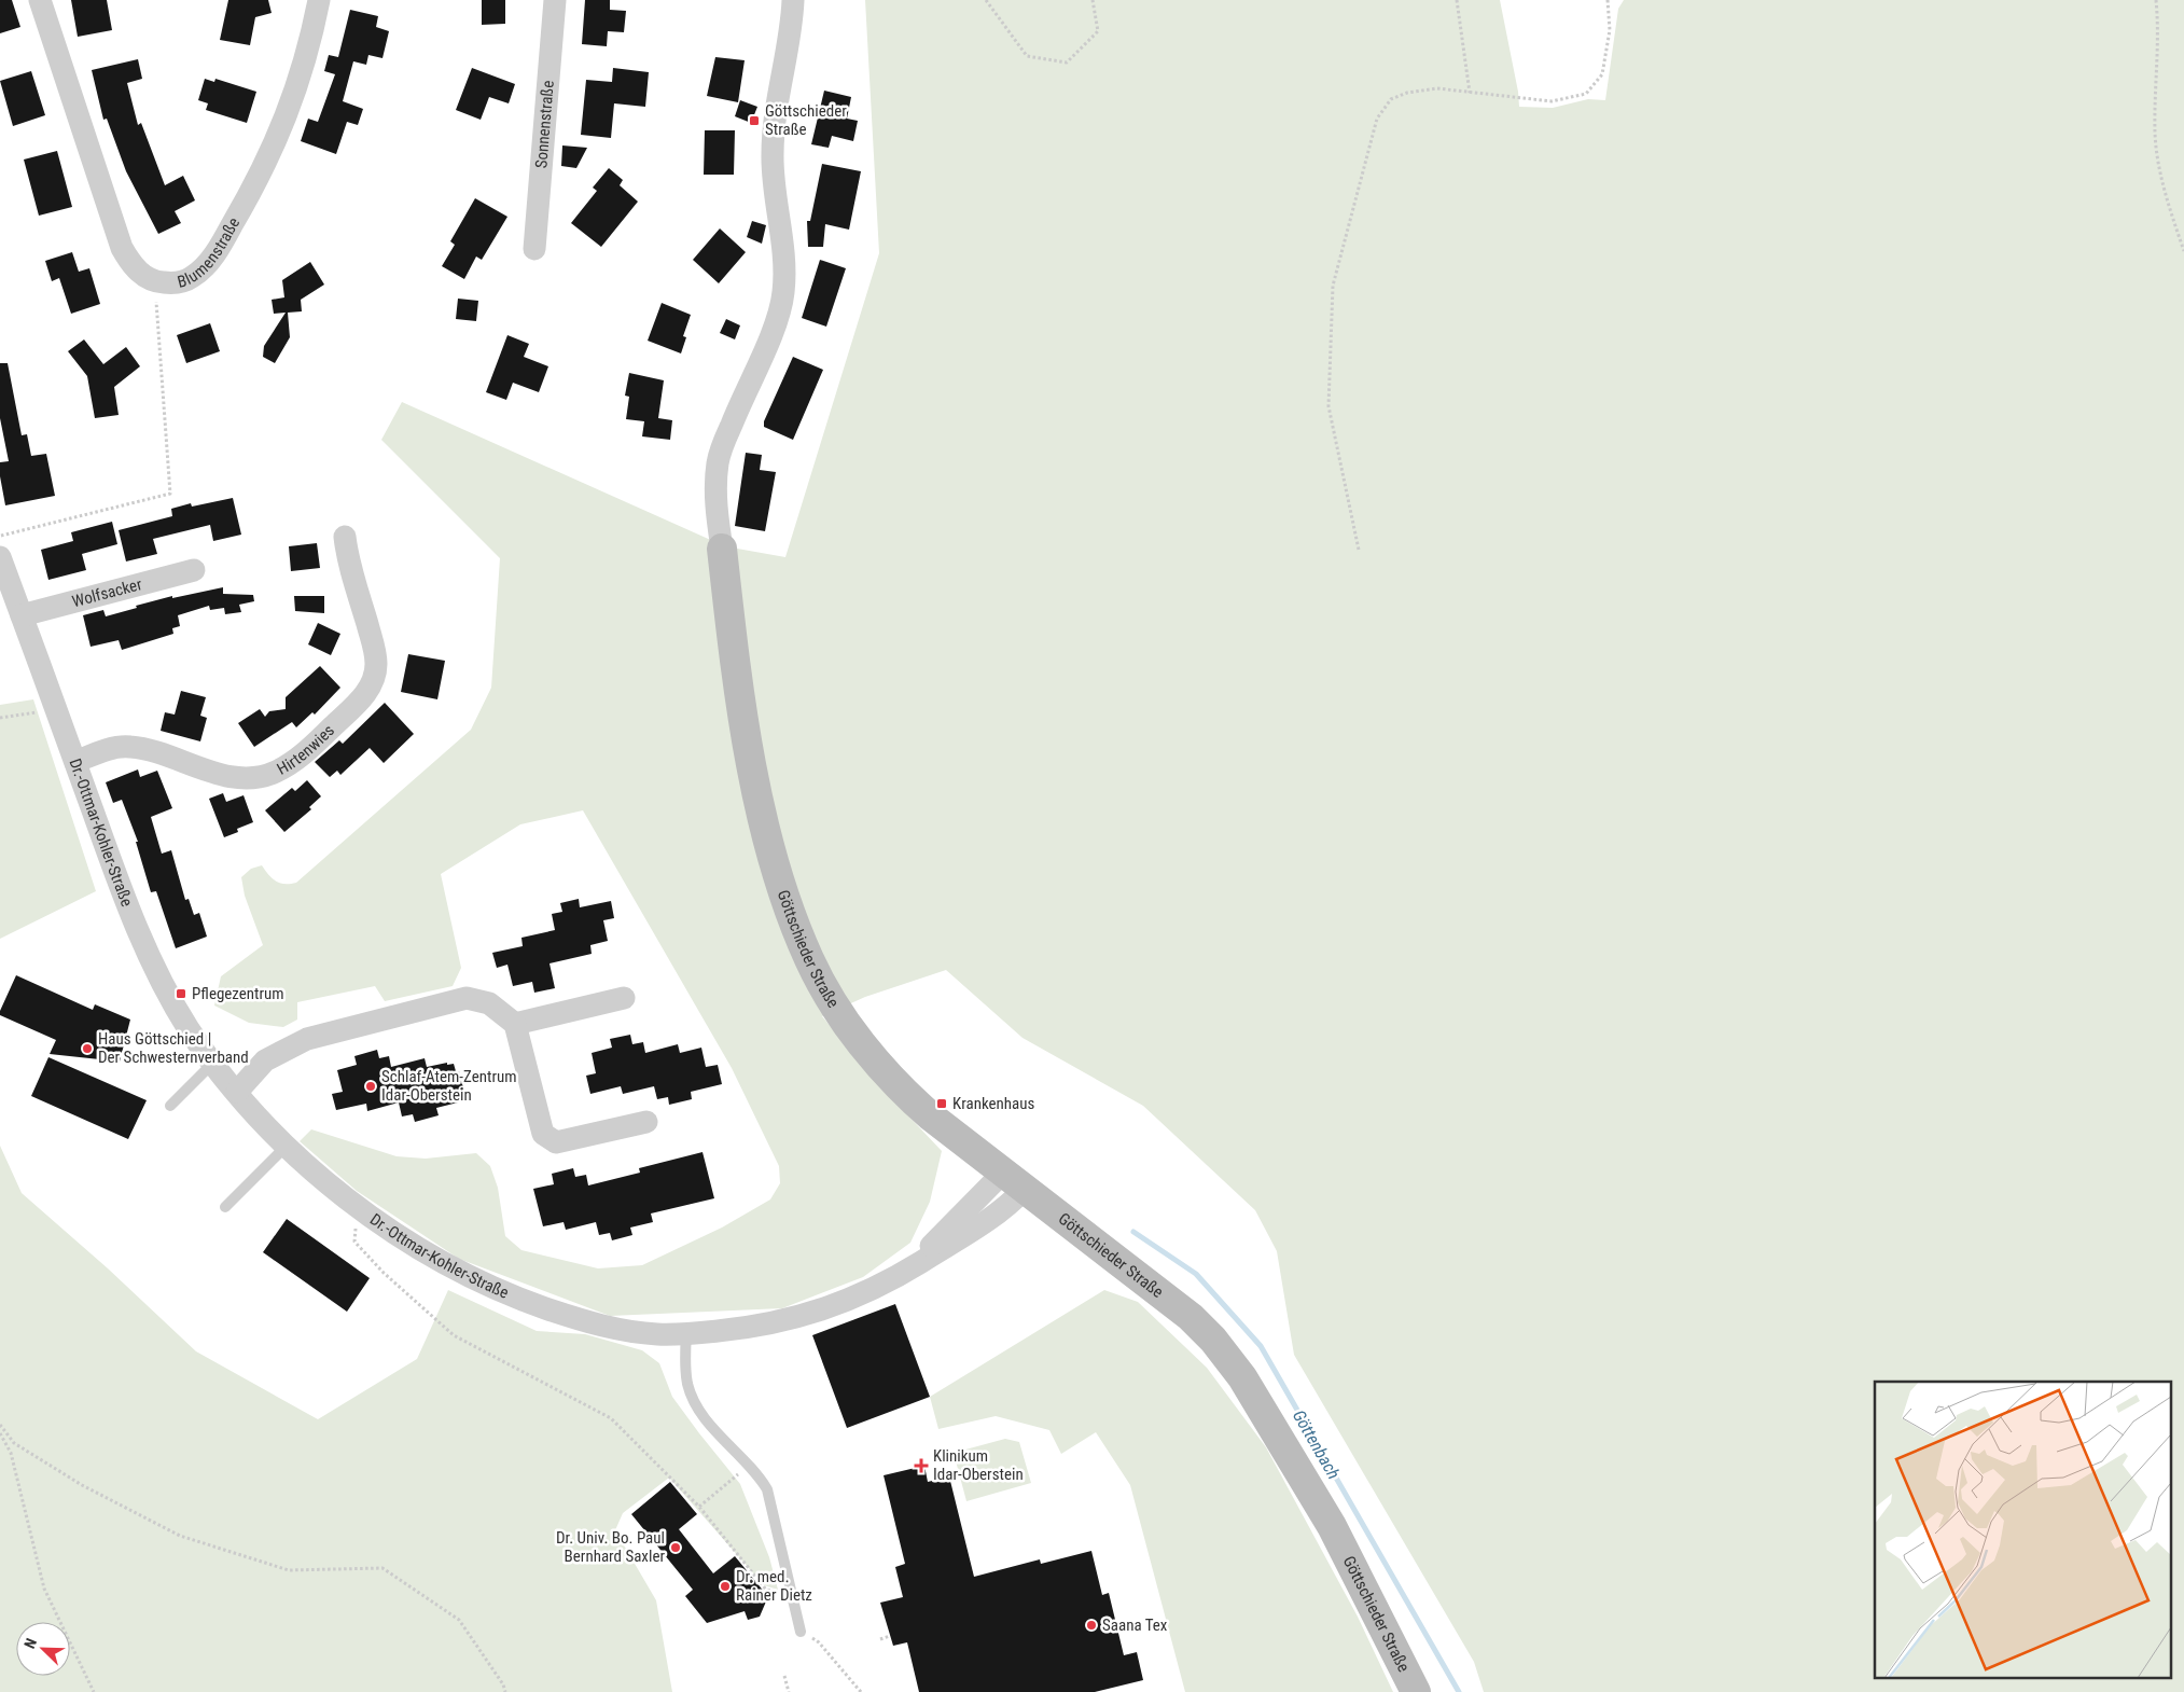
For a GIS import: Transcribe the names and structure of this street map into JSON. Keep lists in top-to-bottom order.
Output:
{
  "streets": {
    "street": [
      "Sonnenstraße",
      "Blumenstraße",
      "Wolfsacker",
      "Hirtenwies",
      "Dr.-Ottmar-Kohler-Straße",
      "Göttschieder Straße"
    ]
  },
  "crossings": [
    ["Wolfsacker", "Dr.-Ottmar-Kohler-Straße"],
    ["Hirtenwies", "Dr.-Ottmar-Kohler-Straße"],
    ["Dr.-Ottmar-Kohler-Straße", "Göttschieder Straße"]
  ],
  "water": ["Göttenbach"],
  "places": {
    "transit": ["Göttschieder Straße", "Pflegezentrum", "Krankenhaus"],
    "other": [
      "Haus Göttschied | Der Schwesternverband",
      "Schlaf-Atem-Zentrum Idar-Oberstein",
      "Dr. Univ. Bo. Paul Bernhard Saxler",
      "Dr. med. Rainer Dietz",
      "Saana Tex"
    ],
    "health": ["Klinikum Idar-Oberstein"]
  },
  "north": "top left"
}
